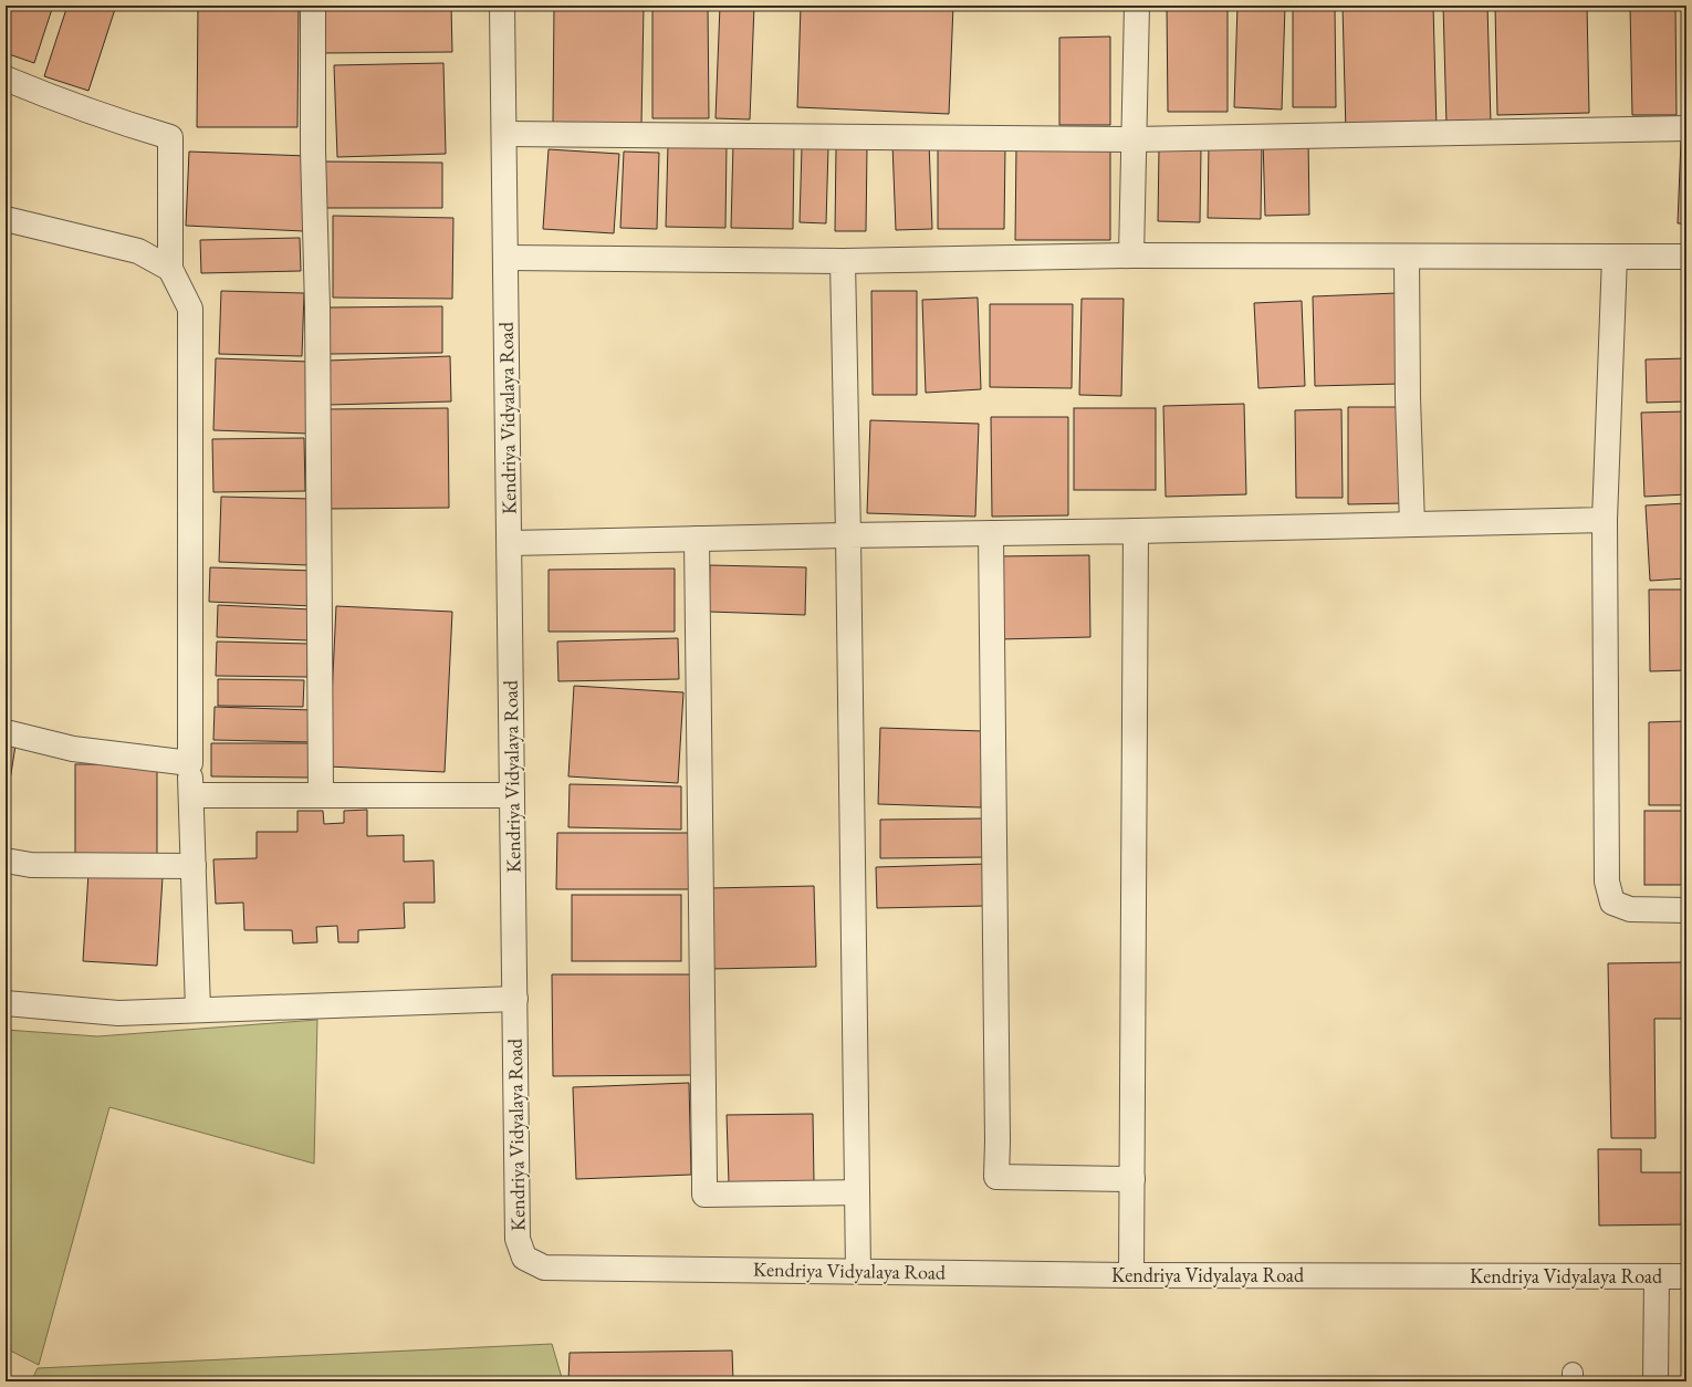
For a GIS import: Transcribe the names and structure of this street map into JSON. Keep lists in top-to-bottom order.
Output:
{
  "streets": {
    "street": ["Kendriya Vidyalaya Road"]
  }
}
